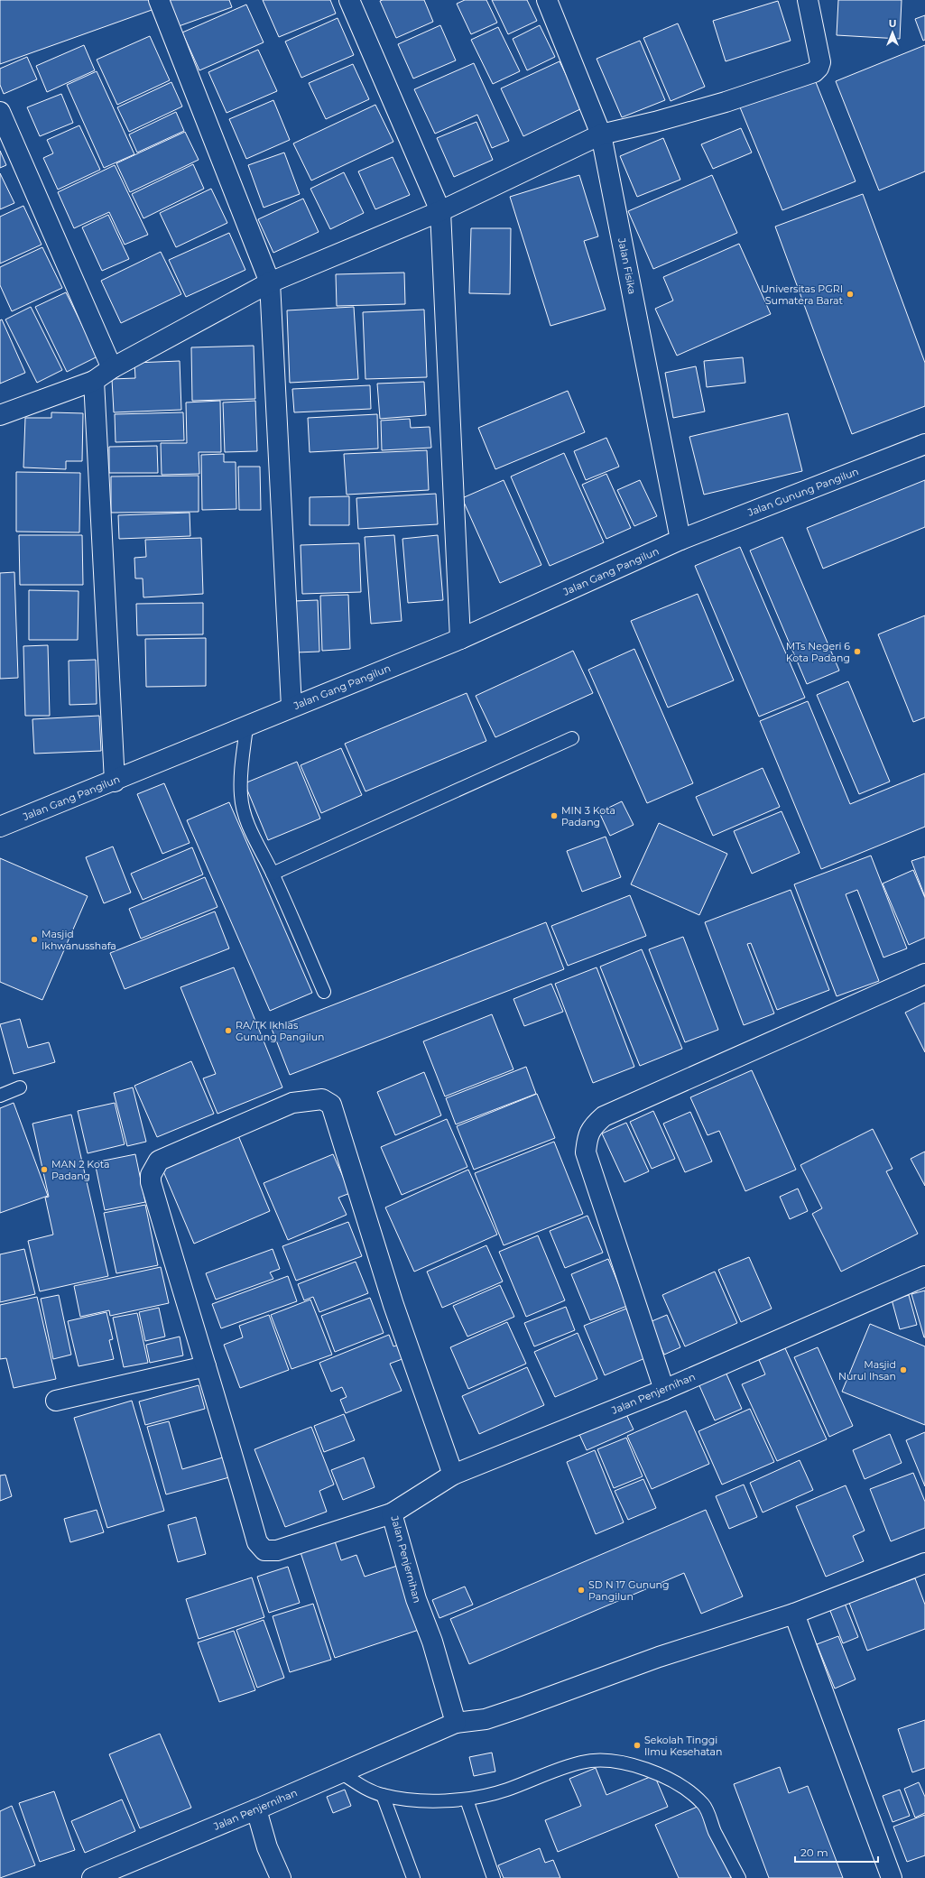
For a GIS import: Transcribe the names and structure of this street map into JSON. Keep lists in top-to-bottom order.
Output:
{
  "streets": {
    "street": [
      "Jalan Fisika",
      "Jalan Gunung Pangilun",
      "Jalan Gang Pangilun",
      "Jalan Penjernihan"
    ]
  },
  "crossings": [
    ["Jalan Fisika", "Jalan Gunung Pangilun"],
    ["Jalan Fisika", "Jalan Gang Pangilun"],
    ["Jalan Gunung Pangilun", "Jalan Gang Pangilun"]
  ],
  "places": [
    "Universitas PGRI Sumatera Barat",
    "MTs Negeri 6 Kota Padang",
    "MIN 3 Kota Padang",
    "Masjid Ikhwanusshafa",
    "RA/TK Ikhlas Gunung Pangilun",
    "MAN 2 Kota Padang",
    "Masjid Nurul Ihsan",
    "SD N 17 Gunung Pangilun",
    "Sekolah Tinggi Ilmu Kesehatan"
  ],
  "scale_bar": "20 m",
  "north": "top"
}
